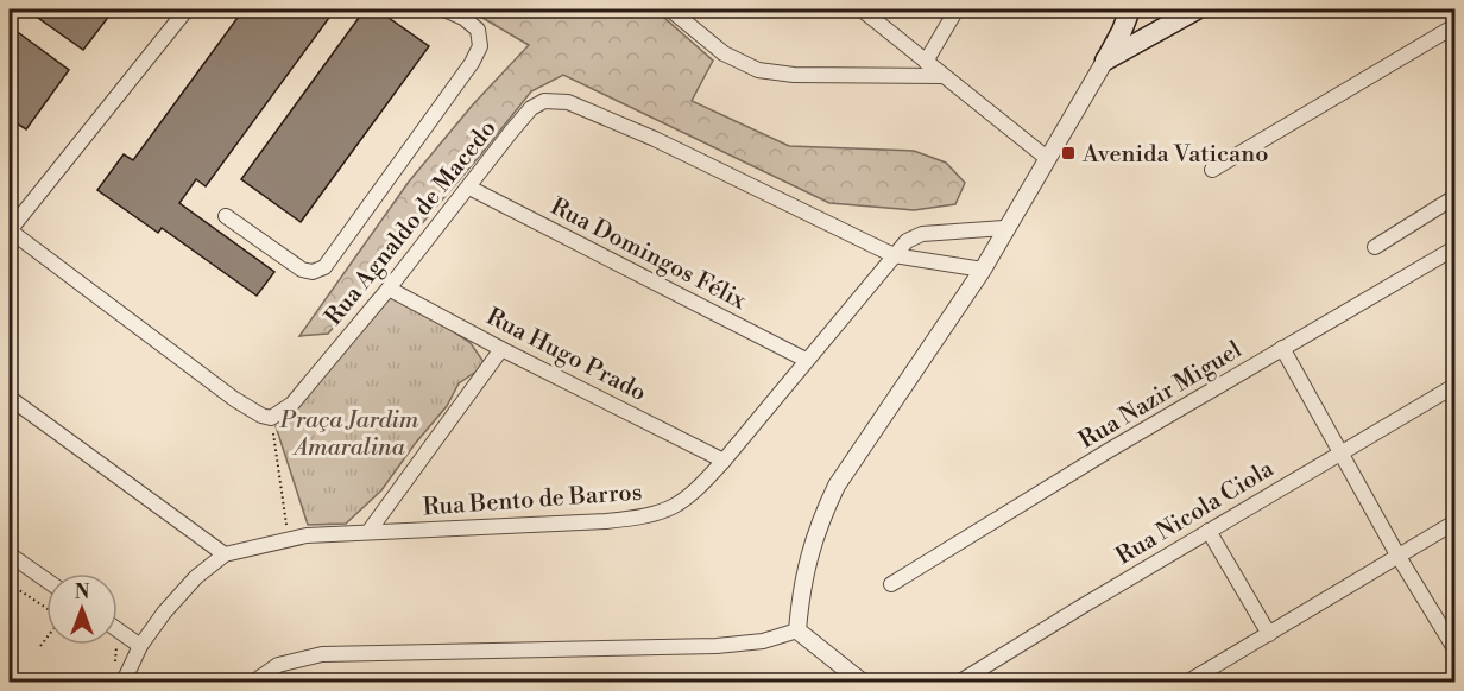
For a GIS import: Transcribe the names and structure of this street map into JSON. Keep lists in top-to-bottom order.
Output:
{
  "streets": {
    "street": [
      "Rua Agnaldo de Macedo",
      "Rua Domingos Félix",
      "Rua Hugo Prado",
      "Rua Nazir Miguel",
      "Rua Bento de Barros",
      "Rua Nicola Ciola"
    ]
  },
  "crossings": [
    ["Rua Agnaldo de Macedo", "Rua Domingos Félix"],
    ["Rua Agnaldo de Macedo", "Rua Hugo Prado"],
    ["Rua Agnaldo de Macedo", "Rua Bento de Barros"],
    ["Rua Domingos Félix", "Rua Bento de Barros"],
    ["Rua Hugo Prado", "Rua Bento de Barros"]
  ],
  "parks": ["Praça Jardim Amaralina"],
  "places": {
    "transit": ["Avenida Vaticano"]
  },
  "north": "top"
}
